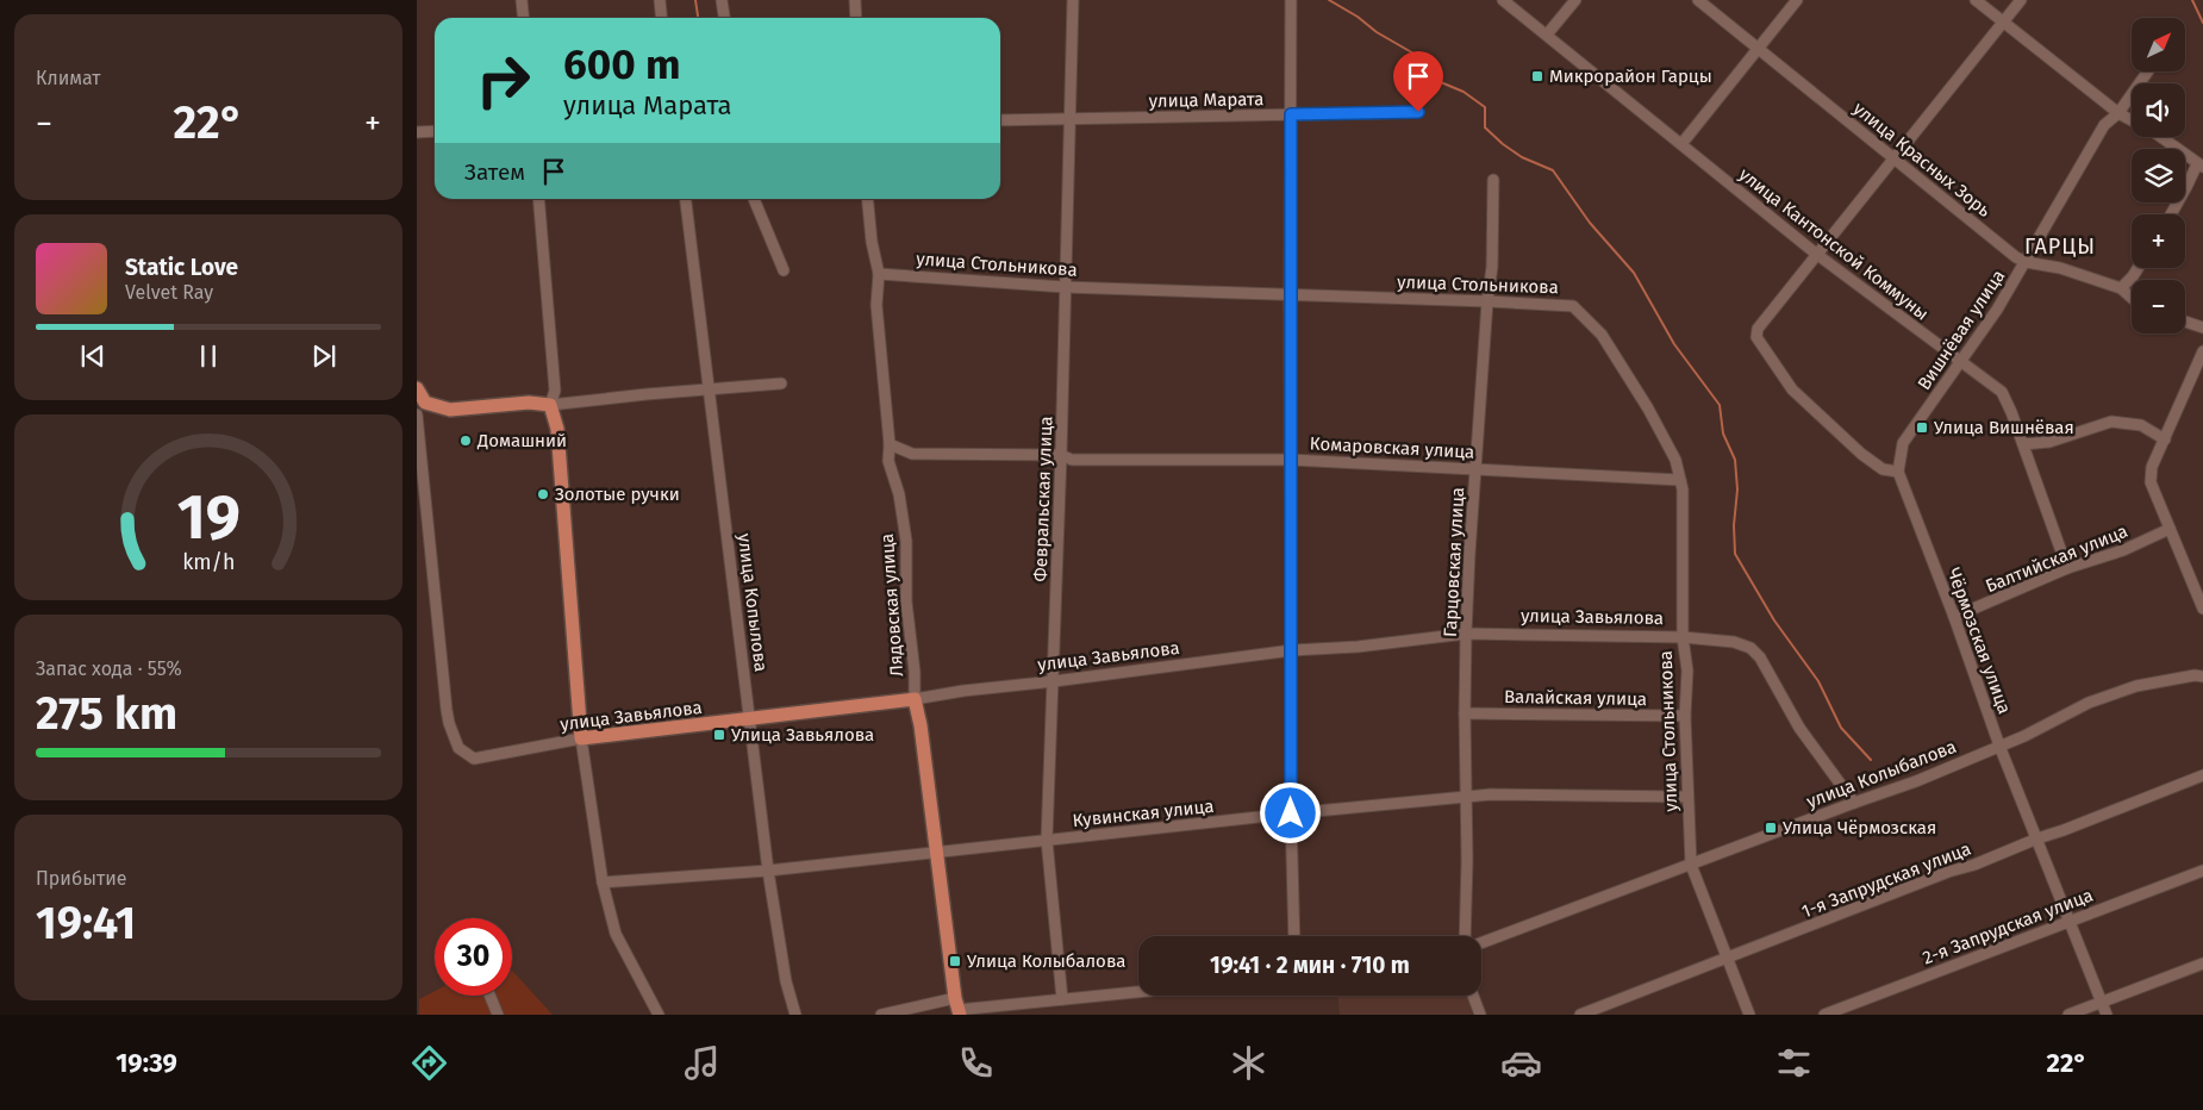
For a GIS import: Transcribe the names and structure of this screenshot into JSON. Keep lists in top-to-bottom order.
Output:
{
  "streets": {
    "main road": ["Лядовская улица", "улица Завьялова"],
    "street": [
      "улица Марата",
      "улица Красных Зорь",
      "улица Кантонской Коммуны",
      "улица Стольникова",
      "Вишнёвая улица",
      "Комаровская улица",
      "Февральская улица",
      "Балтийская улица",
      "Гарцовская улица",
      "улица Копылова",
      "Чёрмозская улица",
      "Валайская улица",
      "улица Колыбалова",
      "Кувинская улица",
      "1-я Запрудская улица",
      "2-я Запрудская улица"
    ]
  },
  "crossings": [
    ["улица Марата", "Февральская улица"],
    ["улица Красных Зорь", "Вишнёвая улица"],
    ["улица Кантонской Коммуны", "Вишнёвая улица"],
    ["улица Кантонской Коммуны", "Балтийская улица"],
    ["улица Стольникова", "Комаровская улица"],
    ["улица Стольникова", "Февральская улица"],
    ["улица Стольникова", "Гарцовская улица"],
    ["улица Стольникова", "Лядовская улица"],
    ["улица Стольникова", "улица Завьялова"],
    ["улица Стольникова", "Валайская улица"],
    ["улица Стольникова", "улица Колыбалова"],
    ["улица Стольникова", "Кувинская улица"],
    ["улица Стольникова", "1-я Запрудская улица"],
    ["Вишнёвая улица", "Чёрмозская улица"],
    ["Комаровская улица", "Февральская улица"],
    ["Комаровская улица", "Гарцовская улица"],
    ["Комаровская улица", "Лядовская улица"],
    ["Февральская улица", "улица Завьялова"],
    ["Февральская улица", "Кувинская улица"],
    ["Балтийская улица", "Чёрмозская улица"],
    ["Гарцовская улица", "улица Завьялова"],
    ["Гарцовская улица", "Валайская улица"],
    ["Гарцовская улица", "Кувинская улица"],
    ["улица Копылова", "улица Завьялова"],
    ["улица Копылова", "Кувинская улица"],
    ["Лядовская улица", "улица Завьялова"],
    ["Лядовская улица", "Кувинская улица"],
    ["улица Завьялова", "улица Колыбалова"],
    ["Чёрмозская улица", "улица Колыбалова"],
    ["Чёрмозская улица", "1-я Запрудская улица"],
    ["Чёрмозская улица", "2-я Запрудская улица"]
  ],
  "districts": ["ГАРЦЫ"],
  "places": {
    "transit": [
      "Микрорайон Гарцы",
      "Улица Вишнёвая",
      "Улица Завьялова",
      "Улица Чёрмозская",
      "Улица Колыбалова"
    ],
    "other": ["Домашний", "Золотые ручки"]
  },
  "north": "top right",
  "page": {
    "tile": [
      "Климат",
      ["Запас хода · 55%", "275 km"],
      ["Прибытие", "19:41"]
    ],
    "map_buttons": ["+", "−"],
    "turn": ["600 m", "улица Марата"],
    "heat": ["−", "22°", "+"],
    "then": "Затем",
    "song": ["Static Love", "Velvet Ray"],
    "limit": "30",
    "trip": "19:41 · 2 мин · 710 m",
    "tabs": ["19:39", "22°"],
    "gauge": ["19", "km/h"]
  }
}
